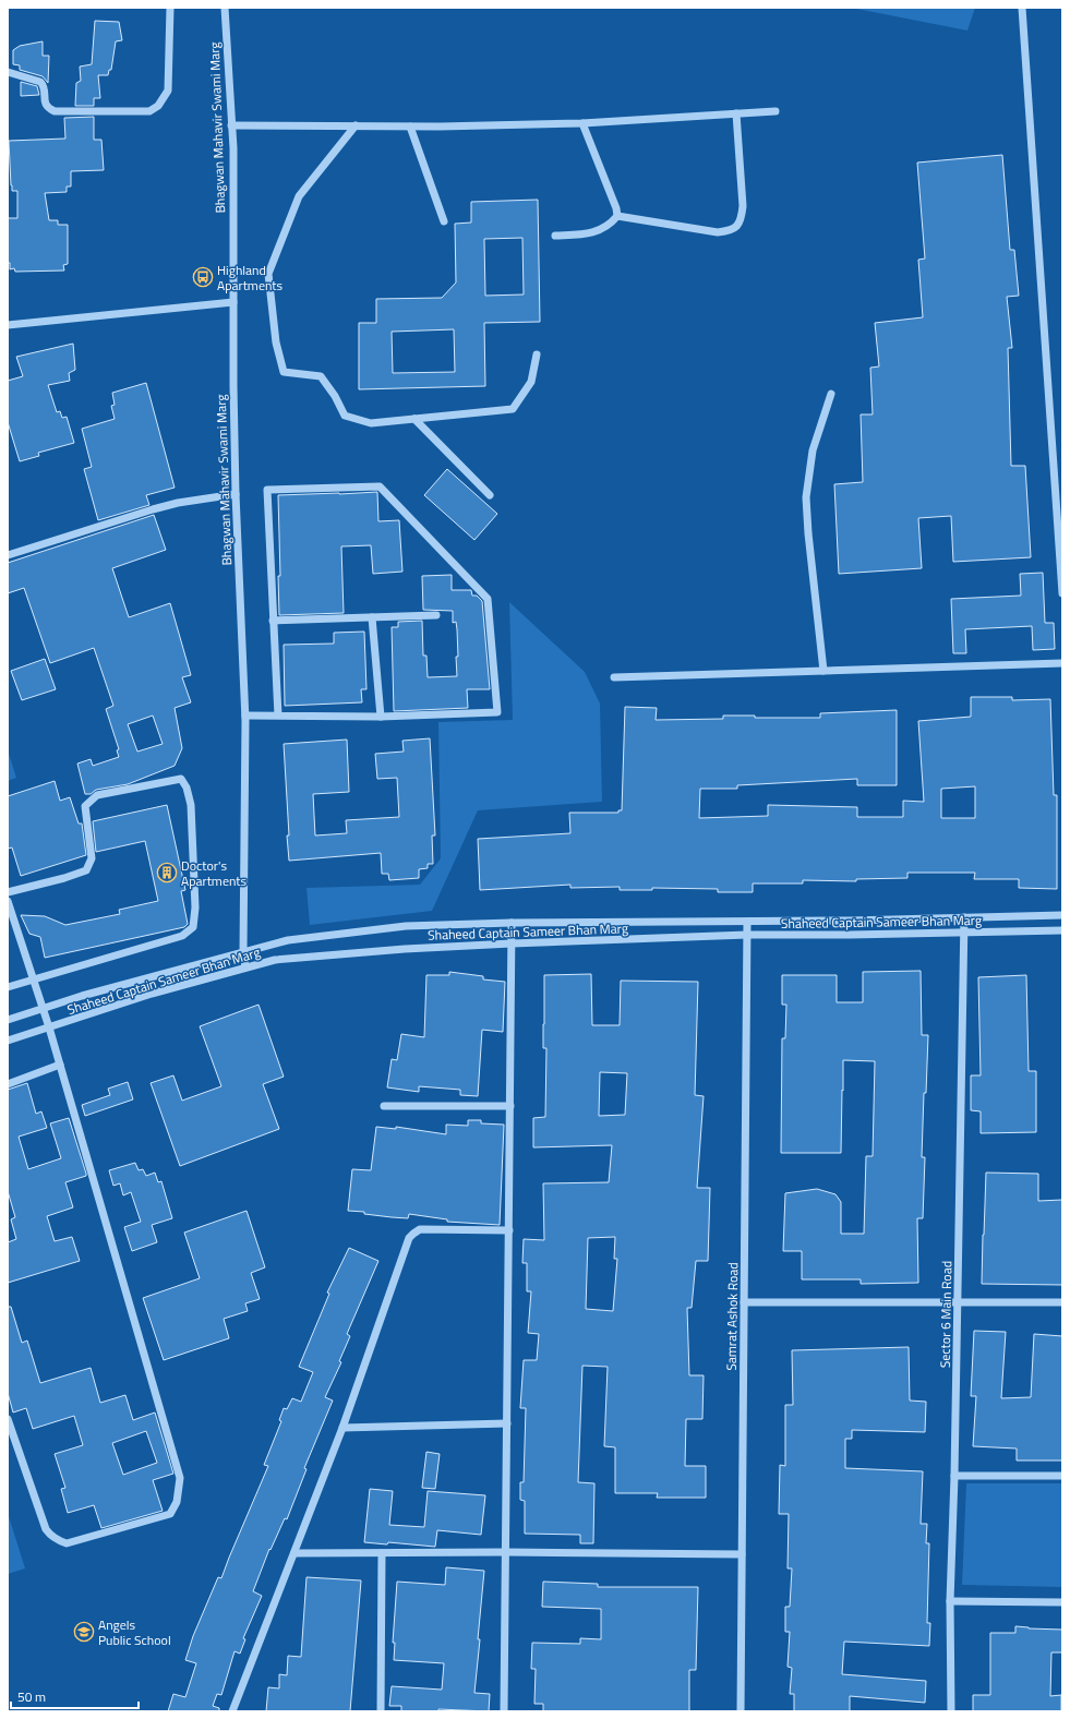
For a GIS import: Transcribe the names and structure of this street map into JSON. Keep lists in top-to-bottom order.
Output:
{
  "streets": {
    "street": [
      "Bhagwan Mahavir Swami Marg",
      "Shaheed Captain Sameer Bhan Marg",
      "Sector 6 Main Road",
      "Samrat Ashok Road"
    ]
  },
  "crossings": [
    ["Bhagwan Mahavir Swami Marg", "Shaheed Captain Sameer Bhan Marg"],
    ["Shaheed Captain Sameer Bhan Marg", "Sector 6 Main Road"],
    ["Shaheed Captain Sameer Bhan Marg", "Samrat Ashok Road"]
  ],
  "places": {
    "bus stop": ["Highland Apartments"],
    "building": ["Doctor's Apartments"],
    "school or university": ["Angels Public School"]
  },
  "scale_bar": "50 m"
}
